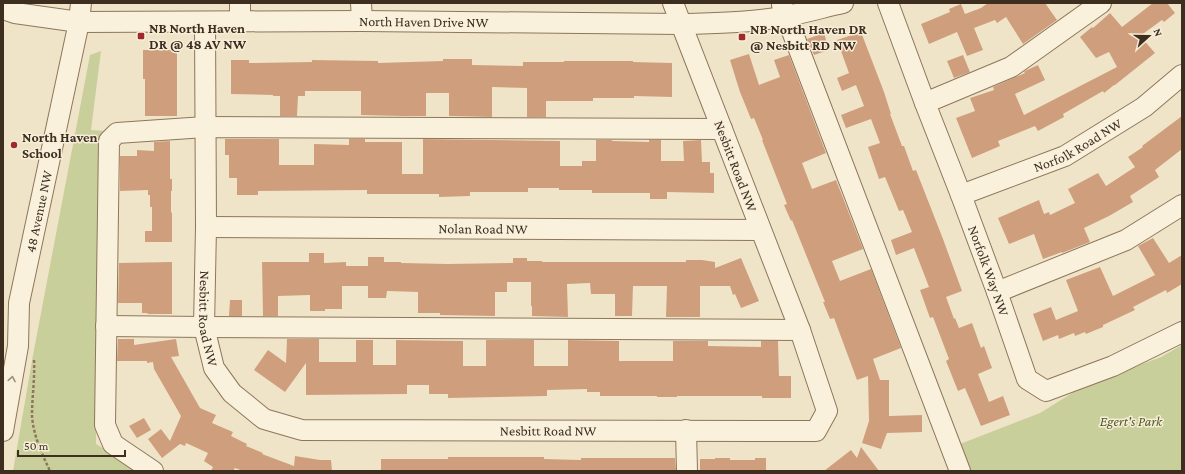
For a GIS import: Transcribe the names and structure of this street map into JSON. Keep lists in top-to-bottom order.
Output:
{
  "streets": {
    "street": [
      "North Haven Drive NW",
      "Norfolk Road NW",
      "Nesbitt Road NW",
      "48 Avenue NW",
      "Nolan Road NW",
      "Norfolk Way NW"
    ]
  },
  "crossings": [
    ["North Haven Drive NW", "Nesbitt Road NW"],
    ["North Haven Drive NW", "48 Avenue NW"],
    ["Norfolk Road NW", "Norfolk Way NW"],
    ["Nesbitt Road NW", "Nolan Road NW"]
  ],
  "parks": ["Egert's Park"],
  "places": {
    "transit": ["NB North Haven DR @ 48 AV NW", "NB North Haven DR @ Nesbitt RD NW"],
    "other": ["North Haven School"]
  },
  "scale_bar": "50 m",
  "north": "right"
}
